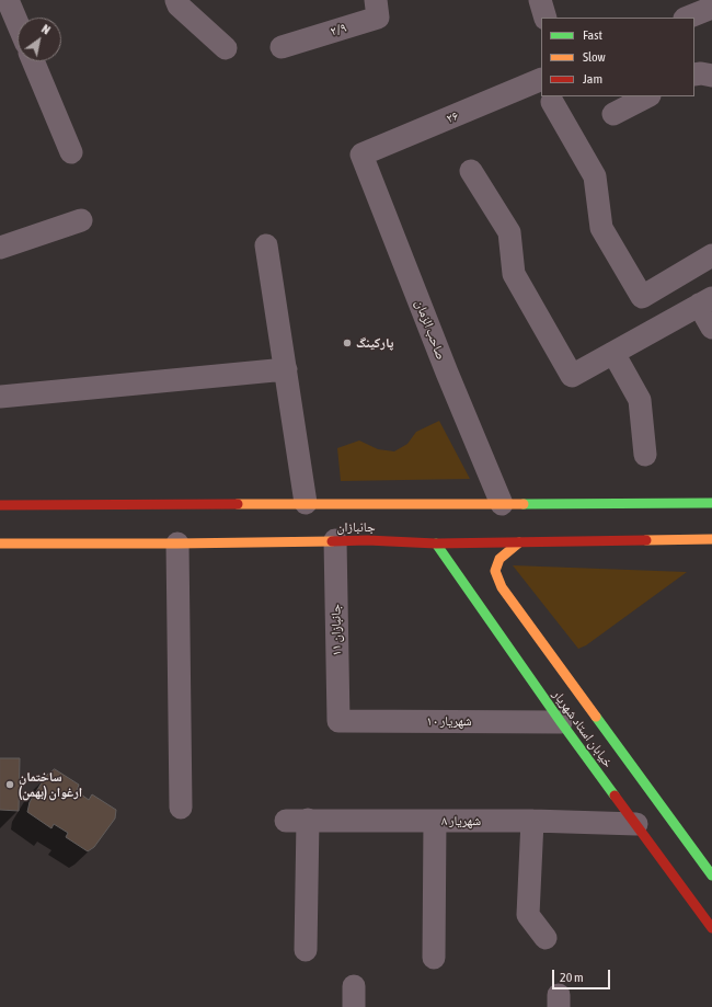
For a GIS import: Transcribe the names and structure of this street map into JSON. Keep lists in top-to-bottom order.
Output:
{
  "streets": {
    "street": [
      "۲/۹",
      "۲۶",
      "صاحب الزمان",
      "جانبازان",
      "۱۱ جانبازان",
      "شهریار ۱۰",
      "خیابان استاد شهریار",
      "شهریار ۸"
    ]
  },
  "crossings": [
    ["۲۶", "صاحب الزمان"],
    ["صاحب الزمان", "جانبازان"],
    ["جانبازان", "۱۱ جانبازان"],
    ["جانبازان", "خیابان استاد شهریار"],
    ["۱۱ جانبازان", "شهریار ۱۰"],
    ["شهریار ۱۰", "خیابان استاد شهریار"],
    ["خیابان استاد شهریار", "شهریار ۸"]
  ],
  "places": ["پارکینگ", "ساختمان ارغوان (بهمن)"],
  "legend": ["Fast", "Slow", "Jam"],
  "scale_bar": "20 m",
  "north": "top right"
}
